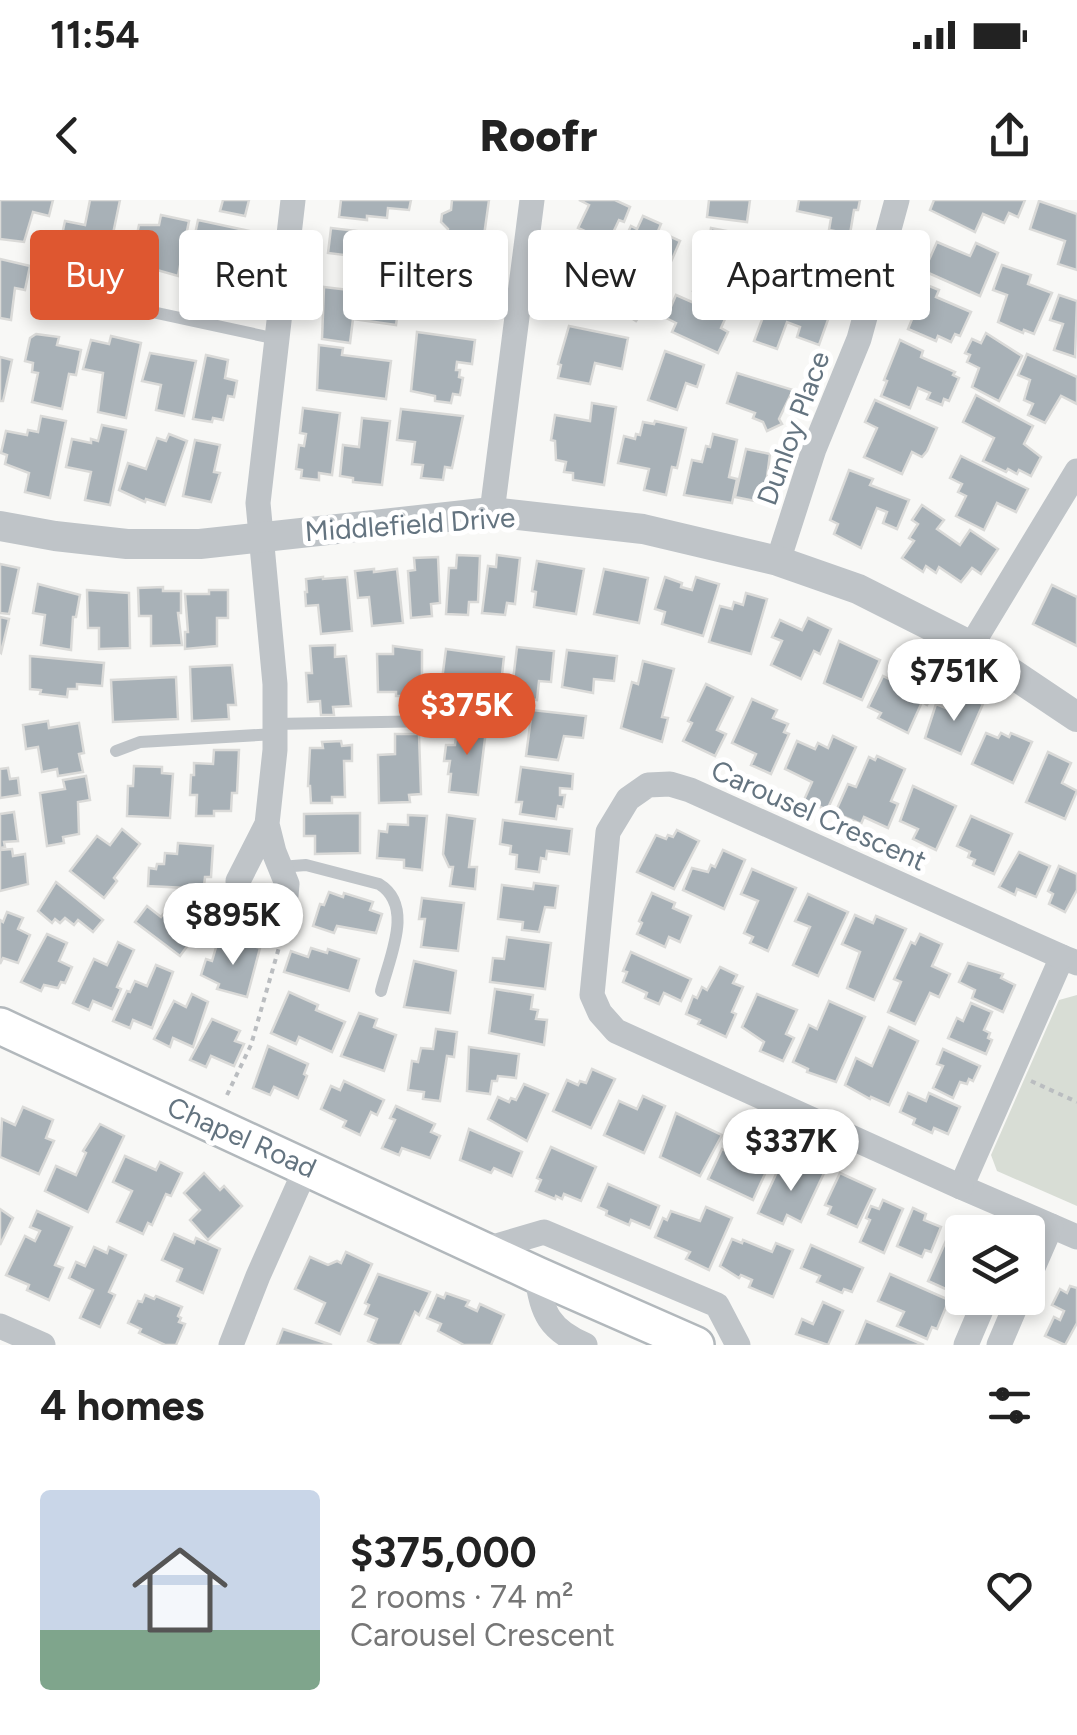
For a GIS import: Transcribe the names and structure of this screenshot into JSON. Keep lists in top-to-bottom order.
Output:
{
  "streets": {
    "main road": ["Chapel Road"],
    "street": ["Dunloy Place", "Middlefield Drive", "Carousel Crescent"]
  },
  "crossings": [
    ["Dunloy Place", "Middlefield Drive"]
  ],
  "page": {
    "status": "11:54",
    "header": "Roofr",
    "chip": [
      "Buy",
      "Rent",
      "Filters",
      "New",
      "Apartment"
    ],
    "price": [
      "$751K",
      "$375K",
      "$895K",
      "$337K"
    ],
    "heading": "4 homes",
    "list": [
      {
        "name": "$375,000",
        "note": "2 rooms · 74 m² · Carousel Crescent"
      }
    ]
  }
}
